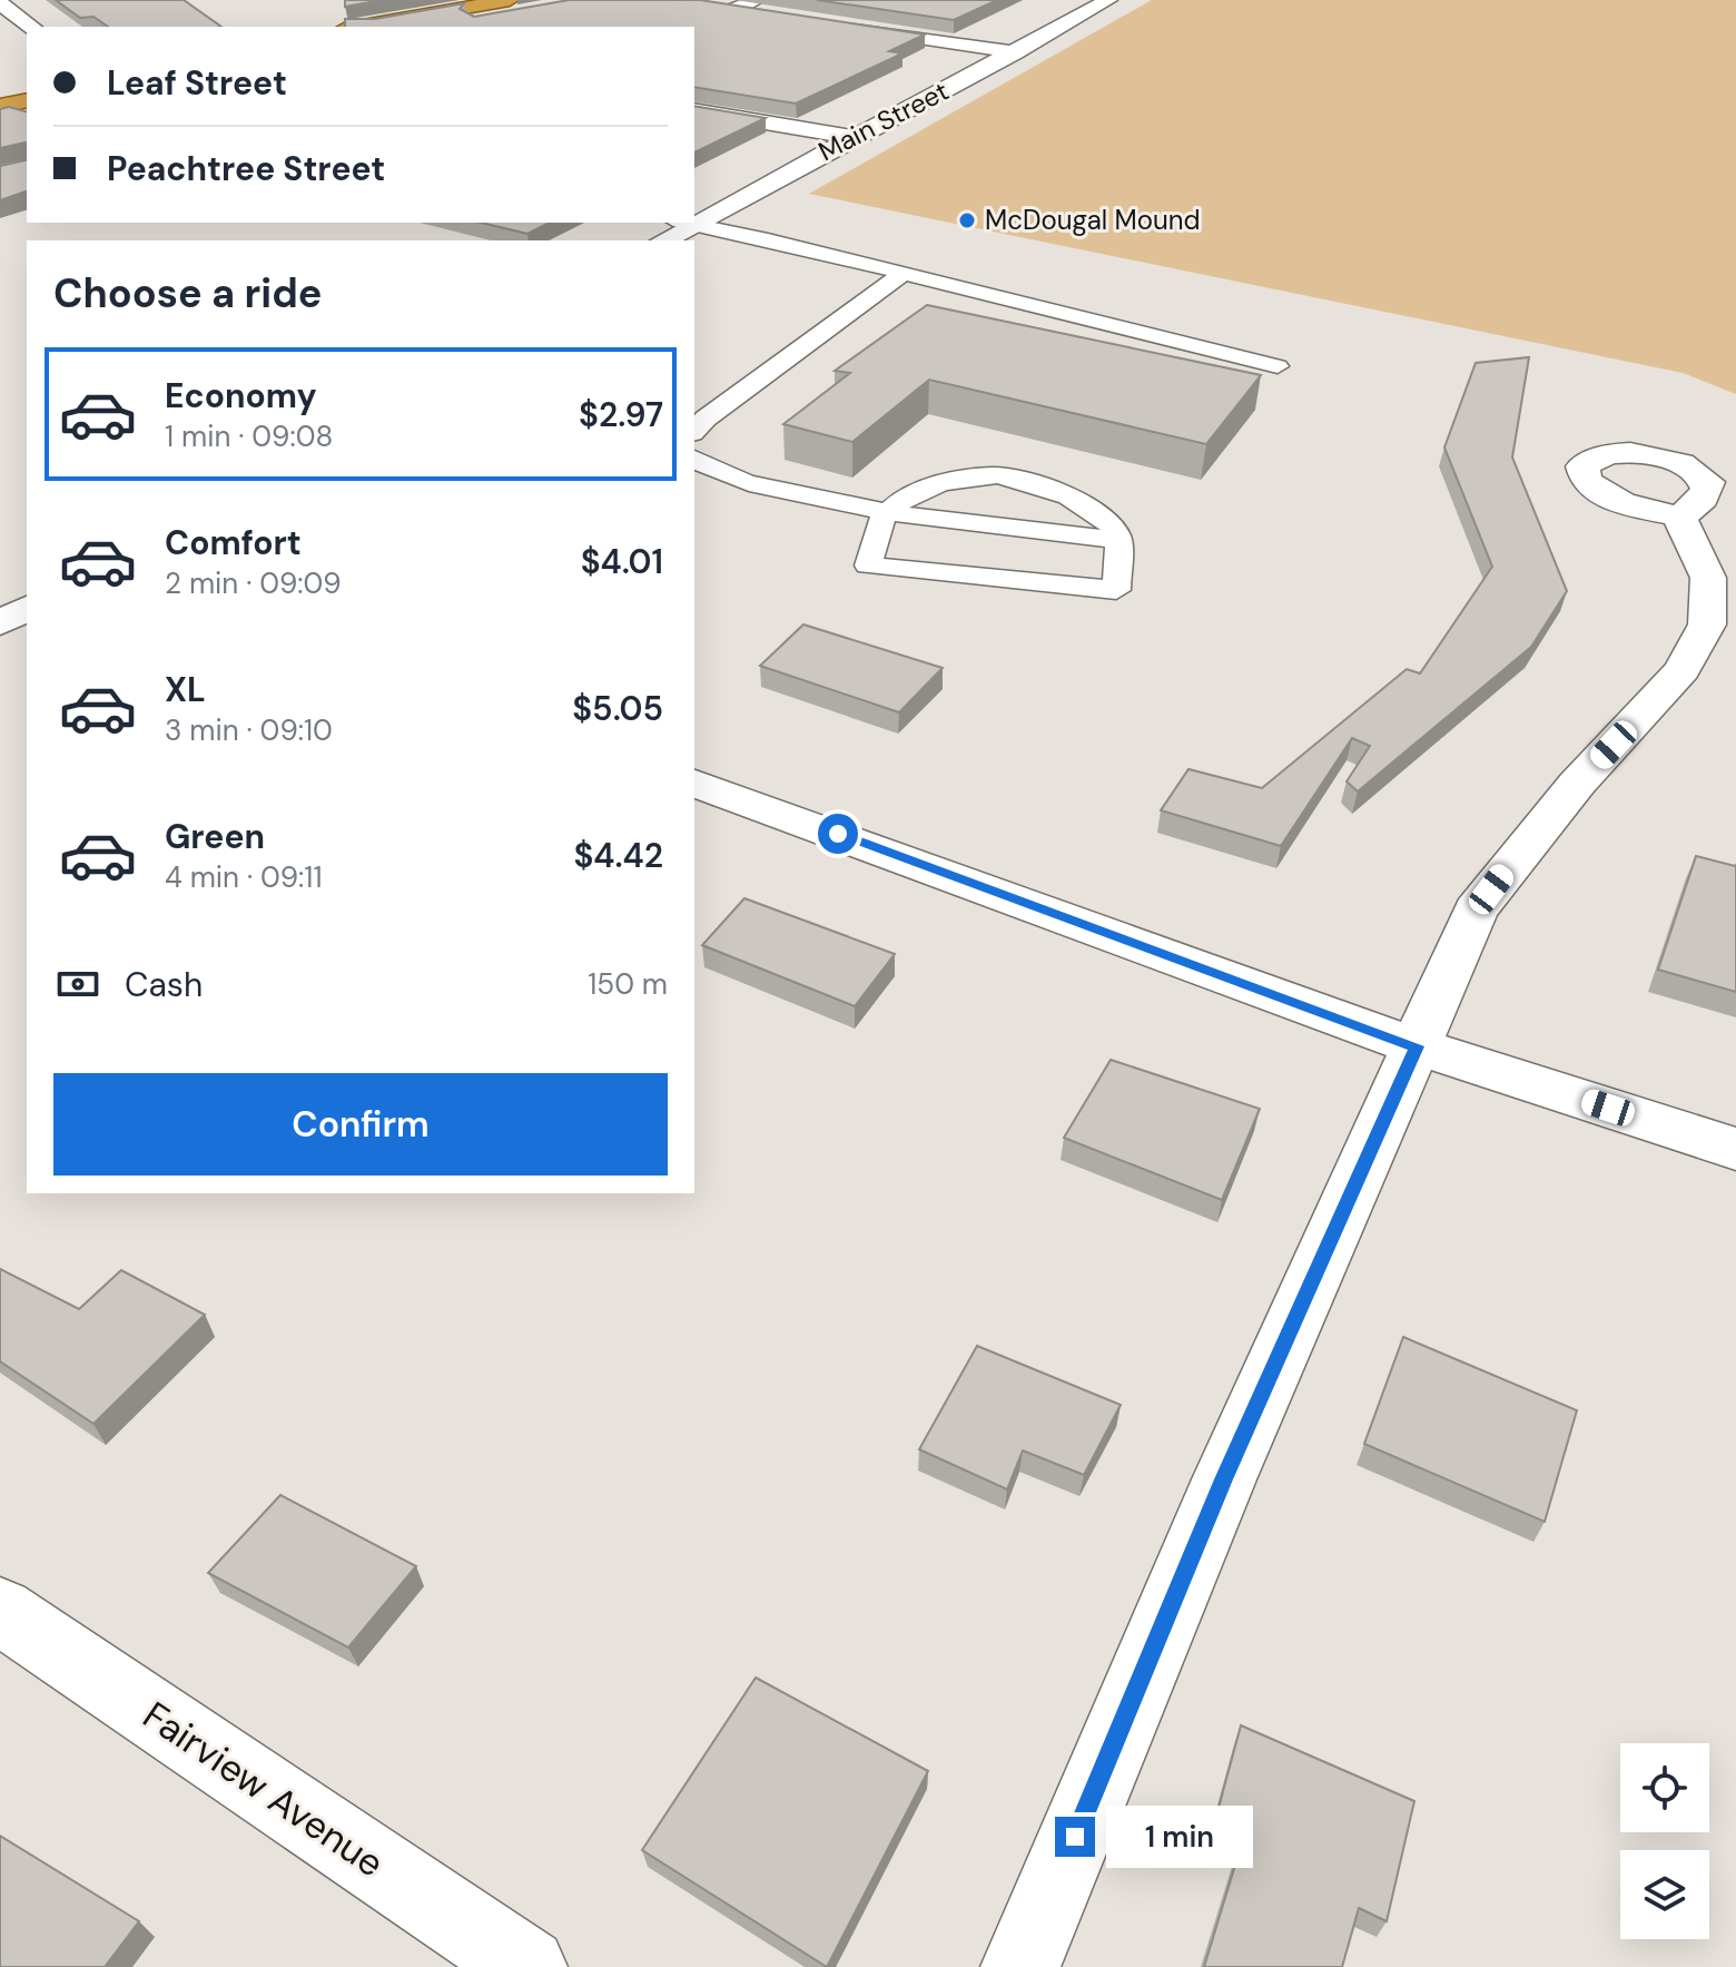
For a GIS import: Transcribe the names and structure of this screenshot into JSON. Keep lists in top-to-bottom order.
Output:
{
  "streets": {
    "street": ["Main Street", "Fairview Avenue"]
  },
  "places": ["McDougal Mound"],
  "page": {
    "banner": ["Leaf Street", "Peachtree Street"],
    "heading": "Choose a ride",
    "list": [
      {
        "name": "Economy",
        "note": "1 min · 09:08",
        "value": "$2.97"
      },
      {
        "name": "Comfort",
        "note": "2 min · 09:09",
        "value": "$4.01"
      },
      {
        "name": "XL",
        "note": "3 min · 09:10",
        "value": "$5.05"
      },
      {
        "name": "Green",
        "note": "4 min · 09:11",
        "value": "$4.42"
      }
    ],
    "pay": ["Cash", "150 m"],
    "buttons": "Confirm",
    "bubble": "1 min"
  }
}
